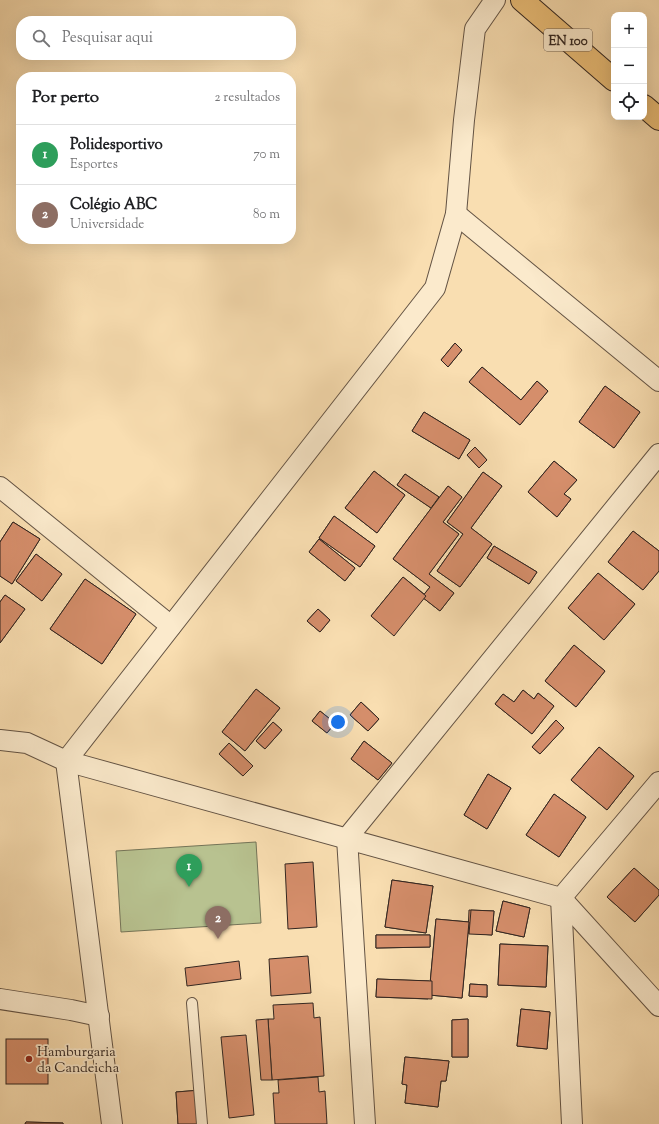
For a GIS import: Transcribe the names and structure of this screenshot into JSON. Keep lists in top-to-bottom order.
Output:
{
  "streets": {
    "main road": ["EN 100"]
  },
  "places": ["Hamburgaria da Candeicha"],
  "page": {
    "map_buttons": ["+", "−"],
    "search": "Pesquisar aqui",
    "heading": ["Por perto", "2 resultados"],
    "list": [
      {
        "mark": "1",
        "name": "Polidesportivo",
        "note": "Esportes",
        "value": "70 m"
      },
      {
        "mark": "2",
        "name": "Colégio ABC",
        "note": "Universidade",
        "value": "80 m"
      }
    ],
    "pins": ["1", "2"]
  }
}
